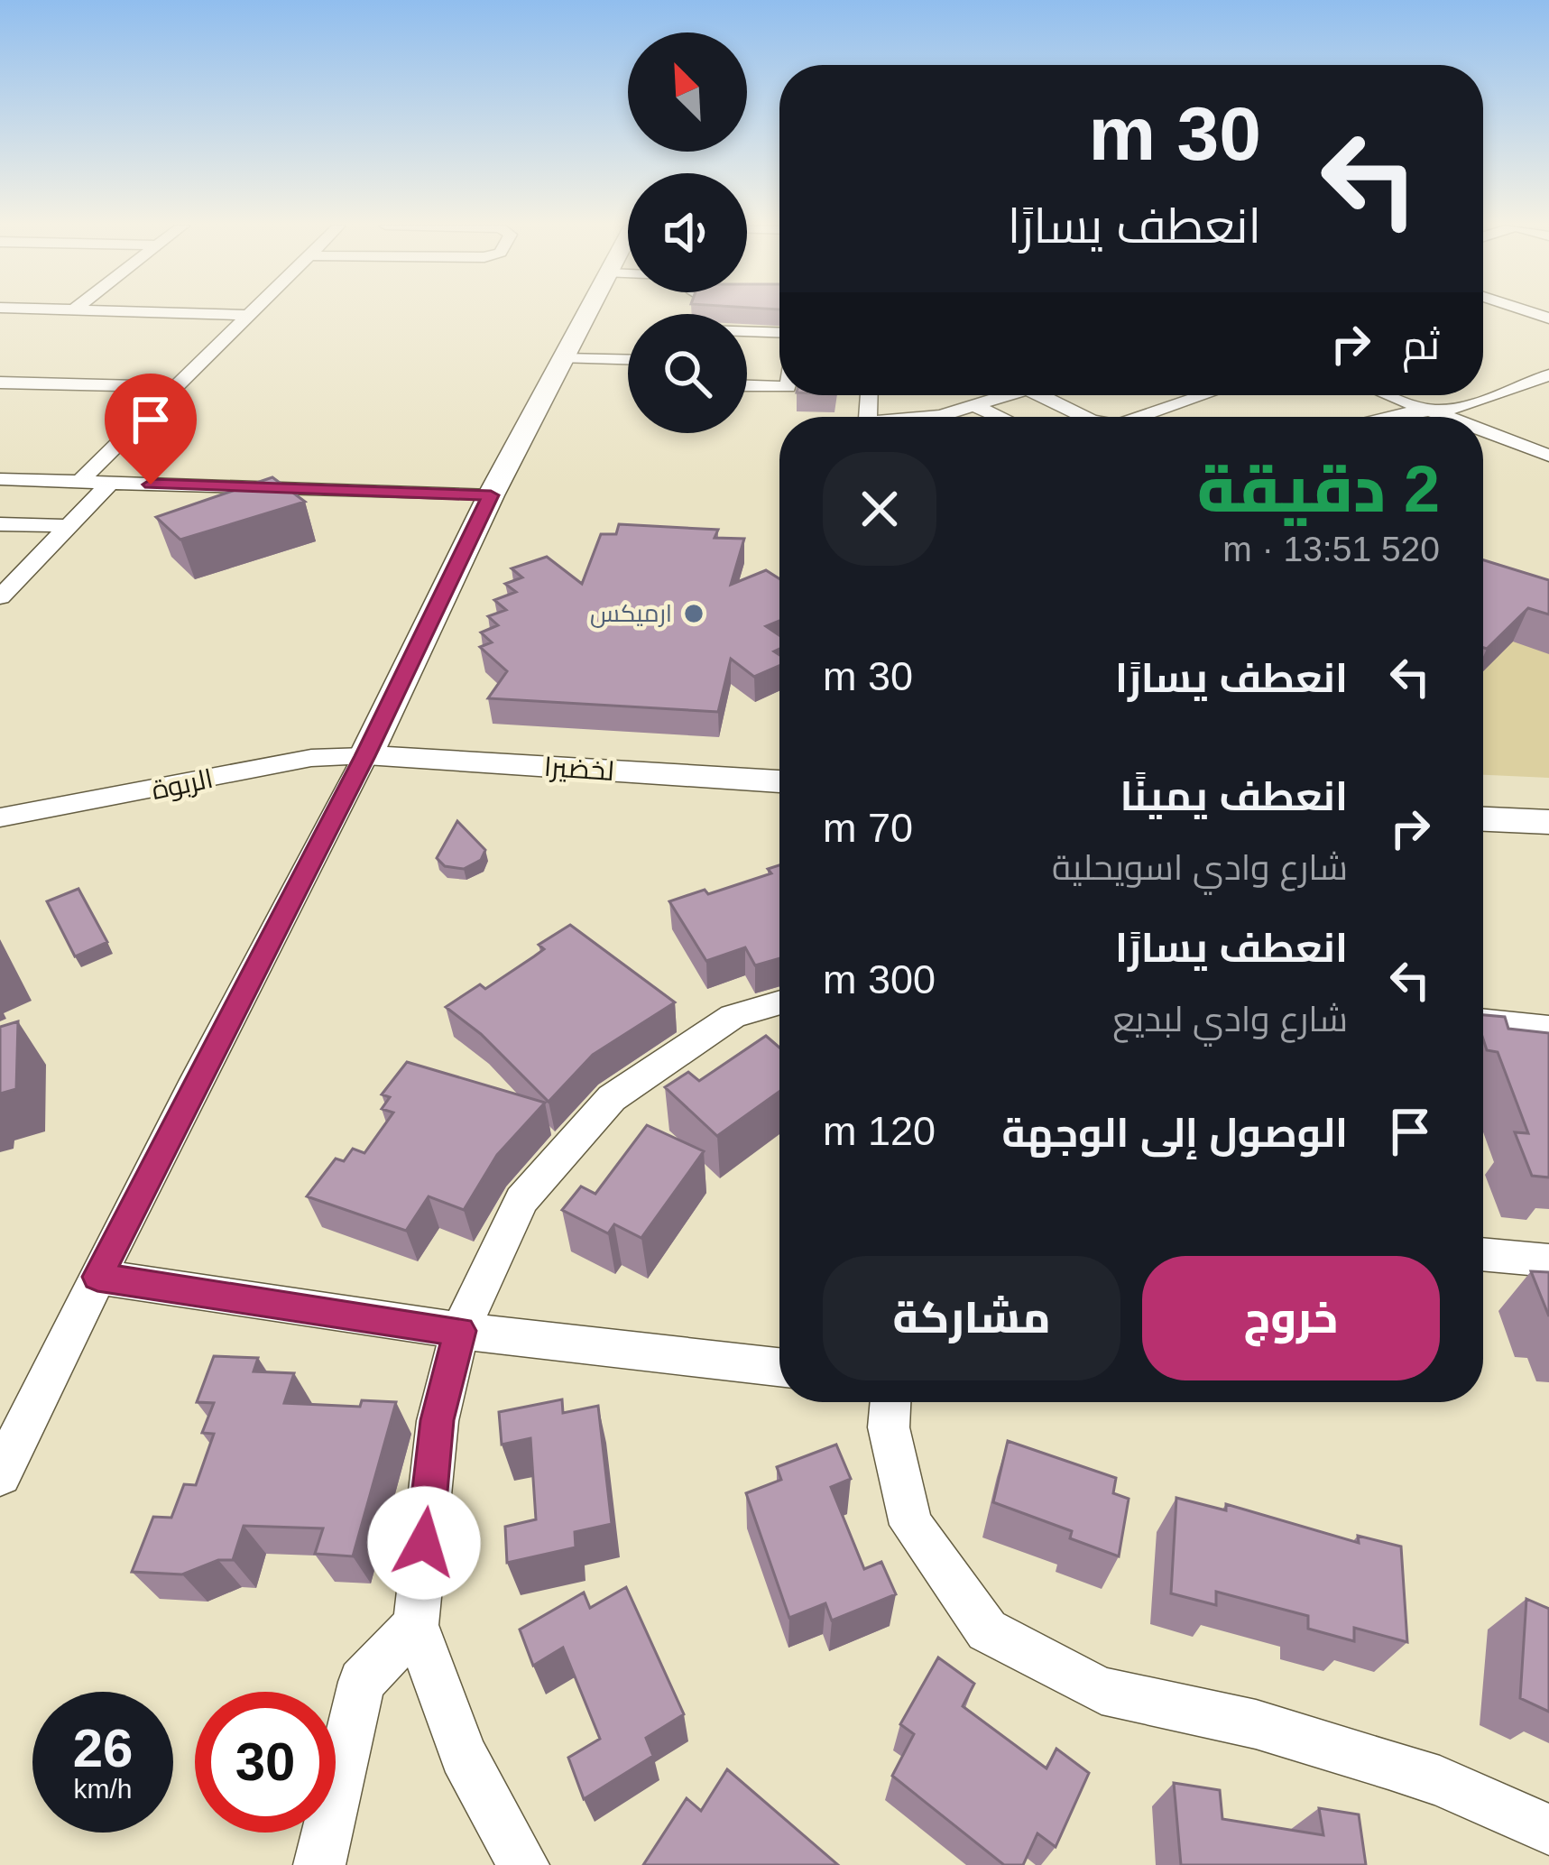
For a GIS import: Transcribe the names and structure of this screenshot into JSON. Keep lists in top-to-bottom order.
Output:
{
  "streets": {
    "street": ["لخضيرا", "الربوة"]
  },
  "crossings": [
    ["لخضيرا", "الربوة"]
  ],
  "places": ["ارميكس"],
  "north": "top left",
  "page": {
    "turn": ["30 m", "انعطف يسارًا"],
    "then": "ثم",
    "heading": ["2 دقيقة", "520 m · 13:51"],
    "list": [
      {
        "name": "انعطف يسارًا",
        "value": "30 m"
      },
      {
        "name": "انعطف يمينًا",
        "note": "شارع وادي اسويحلية",
        "value": "70 m"
      },
      {
        "name": "انعطف يسارًا",
        "note": "شارع وادي لبديع",
        "value": "300 m"
      },
      {
        "name": "الوصول إلى الوجهة",
        "value": "120 m"
      }
    ],
    "buttons": ["خروج", "مشاركة"],
    "speed": "26 km/h",
    "limit": "30"
  }
}
